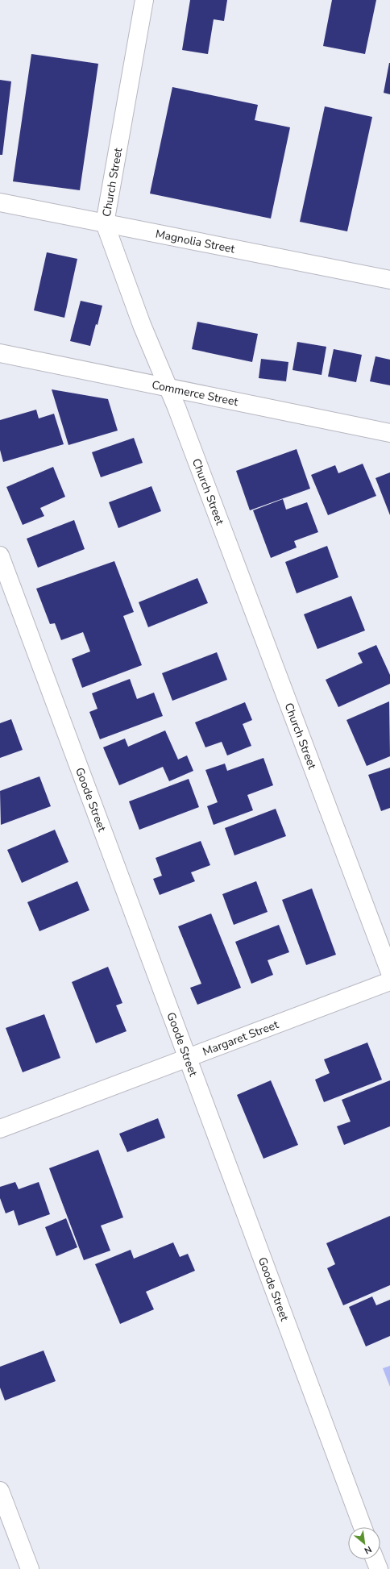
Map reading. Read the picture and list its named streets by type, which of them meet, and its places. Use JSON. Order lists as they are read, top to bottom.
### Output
{
  "streets": {
    "street": [
      "Church Street",
      "Magnolia Street",
      "Commerce Street",
      "Goode Street",
      "Margaret Street"
    ]
  },
  "crossings": [
    ["Church Street", "Magnolia Street"],
    ["Church Street", "Commerce Street"],
    ["Goode Street", "Margaret Street"]
  ],
  "north": "bottom right"
}
